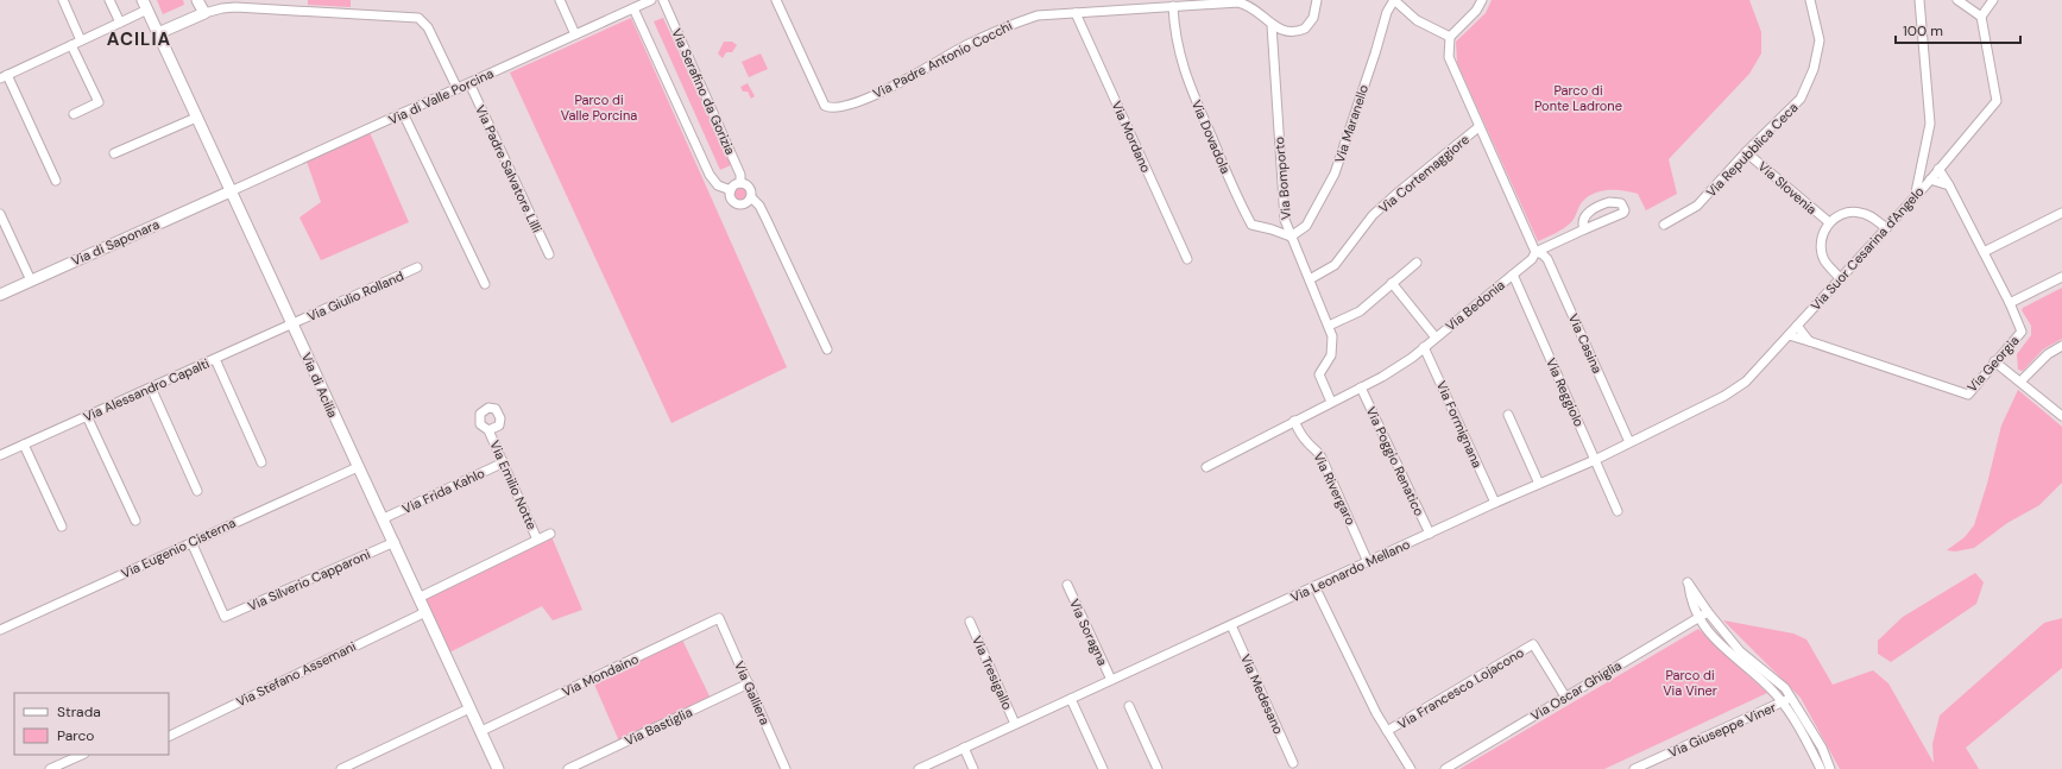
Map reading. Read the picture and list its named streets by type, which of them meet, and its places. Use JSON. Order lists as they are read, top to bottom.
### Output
{
  "streets": {
    "street": [
      "Via Padre Antonio Cocchi",
      "Via Serafino da Gorizia",
      "Via di Valle Porcina",
      "Via Maranello",
      "Via Mordano",
      "Via Dovadola",
      "Via Repubblica Ceca",
      "Via Padre Salvatore Lilli",
      "Via Cortemaggiore",
      "Via Bomporto",
      "Via Slovenia",
      "Via di Saponara",
      "Via Suor Cesarina d'Angelo",
      "Via Giulio Rolland",
      "Via Bedonia",
      "Via Casina",
      "Via Georgia",
      "Via di Acilia",
      "Via Alessandro Capalti",
      "Via Reggiolo",
      "Via Formignana",
      "Via Poggio Renatico",
      "Via Emilio Notte",
      "Via Rivergaro",
      "Via Frida Kahlo",
      "Via Eugenio Cisterna",
      "Via Leonardo Mellano",
      "Via Silverio Capparoni",
      "Via Soragna",
      "Via Tresigallo",
      "Via Stefano Assemani",
      "Via Mondaino",
      "Via Francesco Lojacono",
      "Via Oscar Ghiglia",
      "Via Galliera",
      "Via Medesano",
      "Via Bastiglia",
      "Via Giuseppe Viner"
    ]
  },
  "crossings": [
    ["Via Padre Antonio Cocchi", "Via Mordano"],
    ["Via Padre Antonio Cocchi", "Via Dovadola"],
    ["Via Padre Antonio Cocchi", "Via Bomporto"],
    ["Via di Valle Porcina", "Via Padre Salvatore Lilli"],
    ["Via di Valle Porcina", "Via di Saponara"],
    ["Via di Valle Porcina", "Via di Acilia"],
    ["Via Maranello", "Via Dovadola"],
    ["Via Maranello", "Via Bomporto"],
    ["Via Dovadola", "Via Bomporto"],
    ["Via Repubblica Ceca", "Via Slovenia"],
    ["Via Cortemaggiore", "Via Bomporto"],
    ["Via Bomporto", "Via Bedonia"],
    ["Via Slovenia", "Via Suor Cesarina d'Angelo"],
    ["Via di Saponara", "Via di Acilia"],
    ["Via Suor Cesarina d'Angelo", "Via Casina"],
    ["Via Suor Cesarina d'Angelo", "Via Georgia"],
    ["Via Suor Cesarina d'Angelo", "Via Leonardo Mellano"],
    ["Via Giulio Rolland", "Via di Acilia"],
    ["Via Giulio Rolland", "Via Alessandro Capalti"],
    ["Via Bedonia", "Via Casina"],
    ["Via Bedonia", "Via Reggiolo"],
    ["Via Bedonia", "Via Formignana"],
    ["Via Bedonia", "Via Poggio Renatico"],
    ["Via Bedonia", "Via Rivergaro"],
    ["Via Casina", "Via Leonardo Mellano"],
    ["Via di Acilia", "Via Alessandro Capalti"],
    ["Via di Acilia", "Via Frida Kahlo"],
    ["Via di Acilia", "Via Eugenio Cisterna"],
    ["Via di Acilia", "Via Silverio Capparoni"],
    ["Via di Acilia", "Via Stefano Assemani"],
    ["Via di Acilia", "Via Mondaino"],
    ["Via Reggiolo", "Via Leonardo Mellano"],
    ["Via Formignana", "Via Leonardo Mellano"],
    ["Via Poggio Renatico", "Via Leonardo Mellano"],
    ["Via Emilio Notte", "Via Frida Kahlo"],
    ["Via Rivergaro", "Via Leonardo Mellano"],
    ["Via Eugenio Cisterna", "Via Silverio Capparoni"],
    ["Via Leonardo Mellano", "Via Soragna"],
    ["Via Leonardo Mellano", "Via Tresigallo"],
    ["Via Leonardo Mellano", "Via Medesano"],
    ["Via Mondaino", "Via Galliera"],
    ["Via Francesco Lojacono", "Via Oscar Ghiglia"],
    ["Via Galliera", "Via Bastiglia"]
  ],
  "districts": ["ACILIA"],
  "parks": ["Parco di Ponte Ladrone", "Parco di Valle Porcina", "Parco di Via Viner"],
  "legend": ["Strada", "Parco"],
  "scale_bar": "100 m"
}
